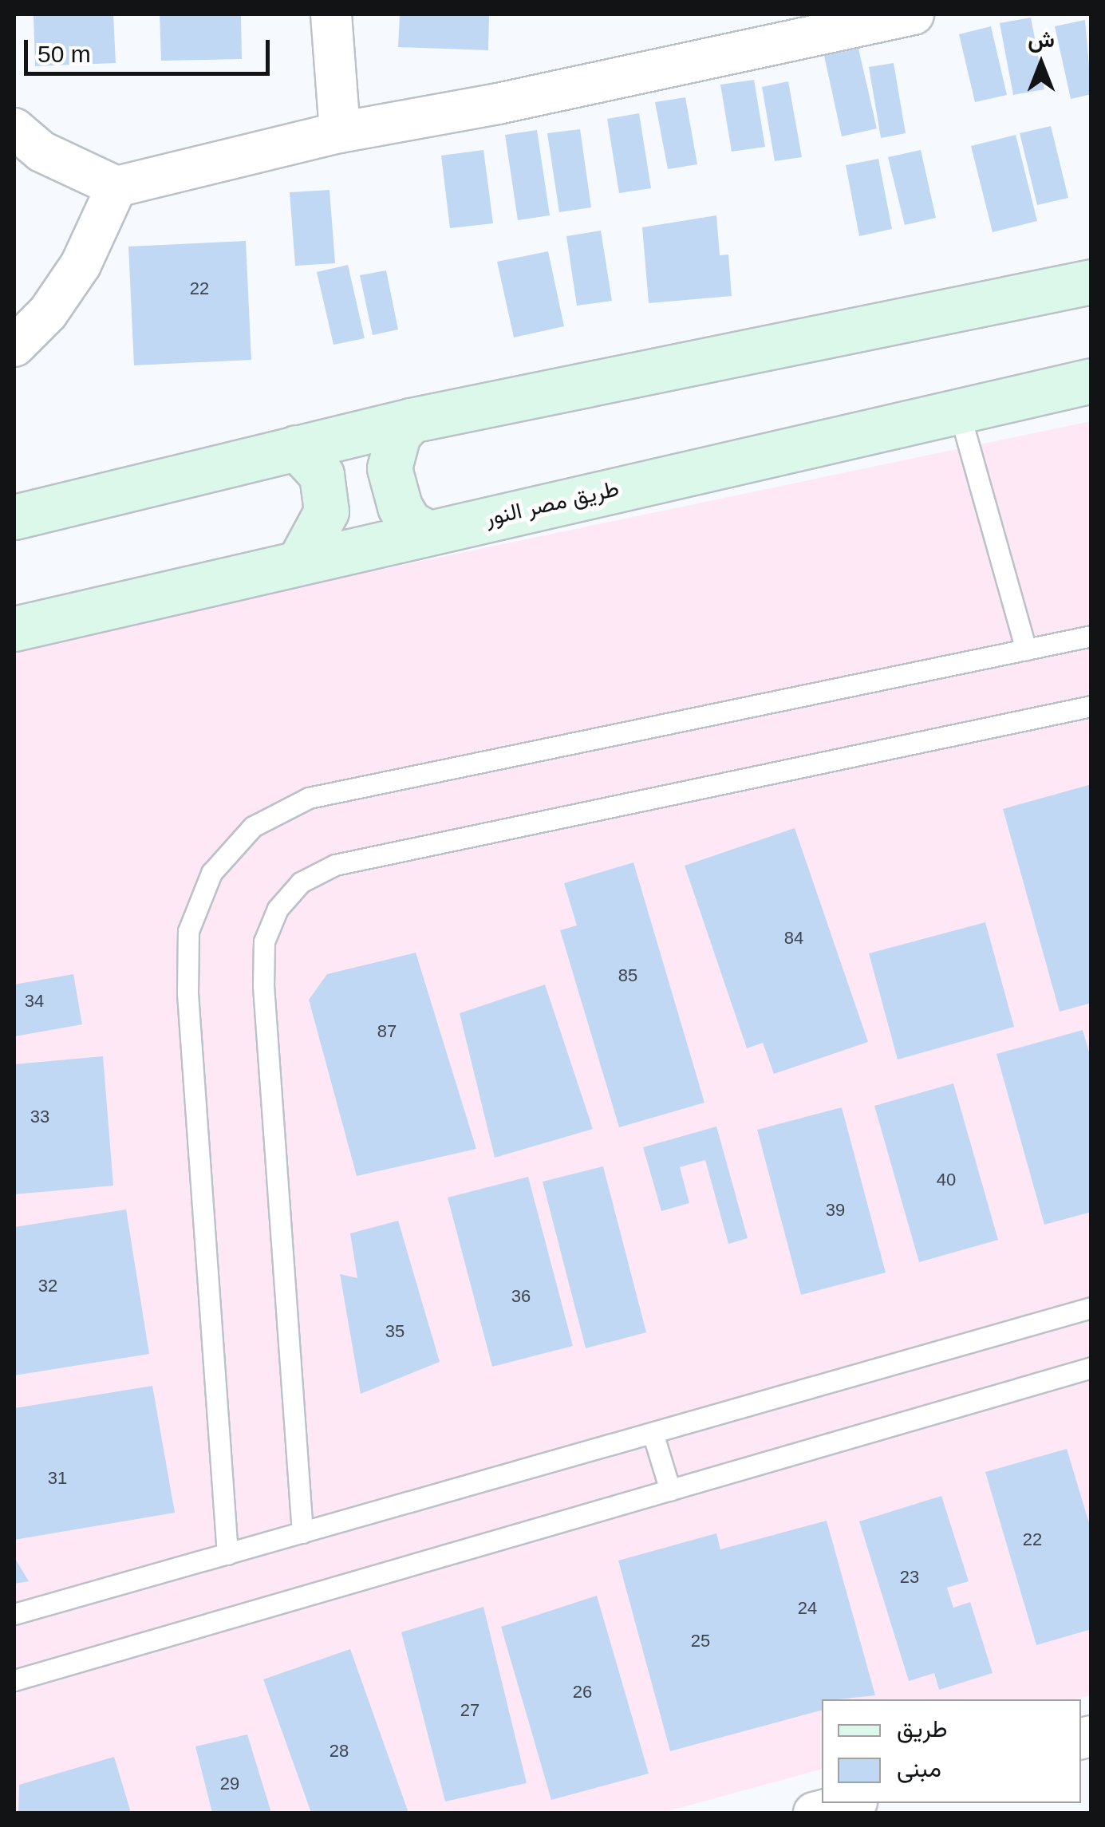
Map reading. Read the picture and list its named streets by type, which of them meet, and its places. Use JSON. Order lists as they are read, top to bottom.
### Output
{
  "streets": {
    "street": ["طريق مصر النور"]
  },
  "house_numbers": [
    "22",
    "84",
    "85",
    "34",
    "87",
    "33",
    "40",
    "39",
    "32",
    "36",
    "35",
    "31",
    "22",
    "23",
    "24",
    "25",
    "26",
    "27",
    "28",
    "29"
  ],
  "legend": ["طريق", "مبنى"],
  "scale_bar": "50 m",
  "north": "top"
}
